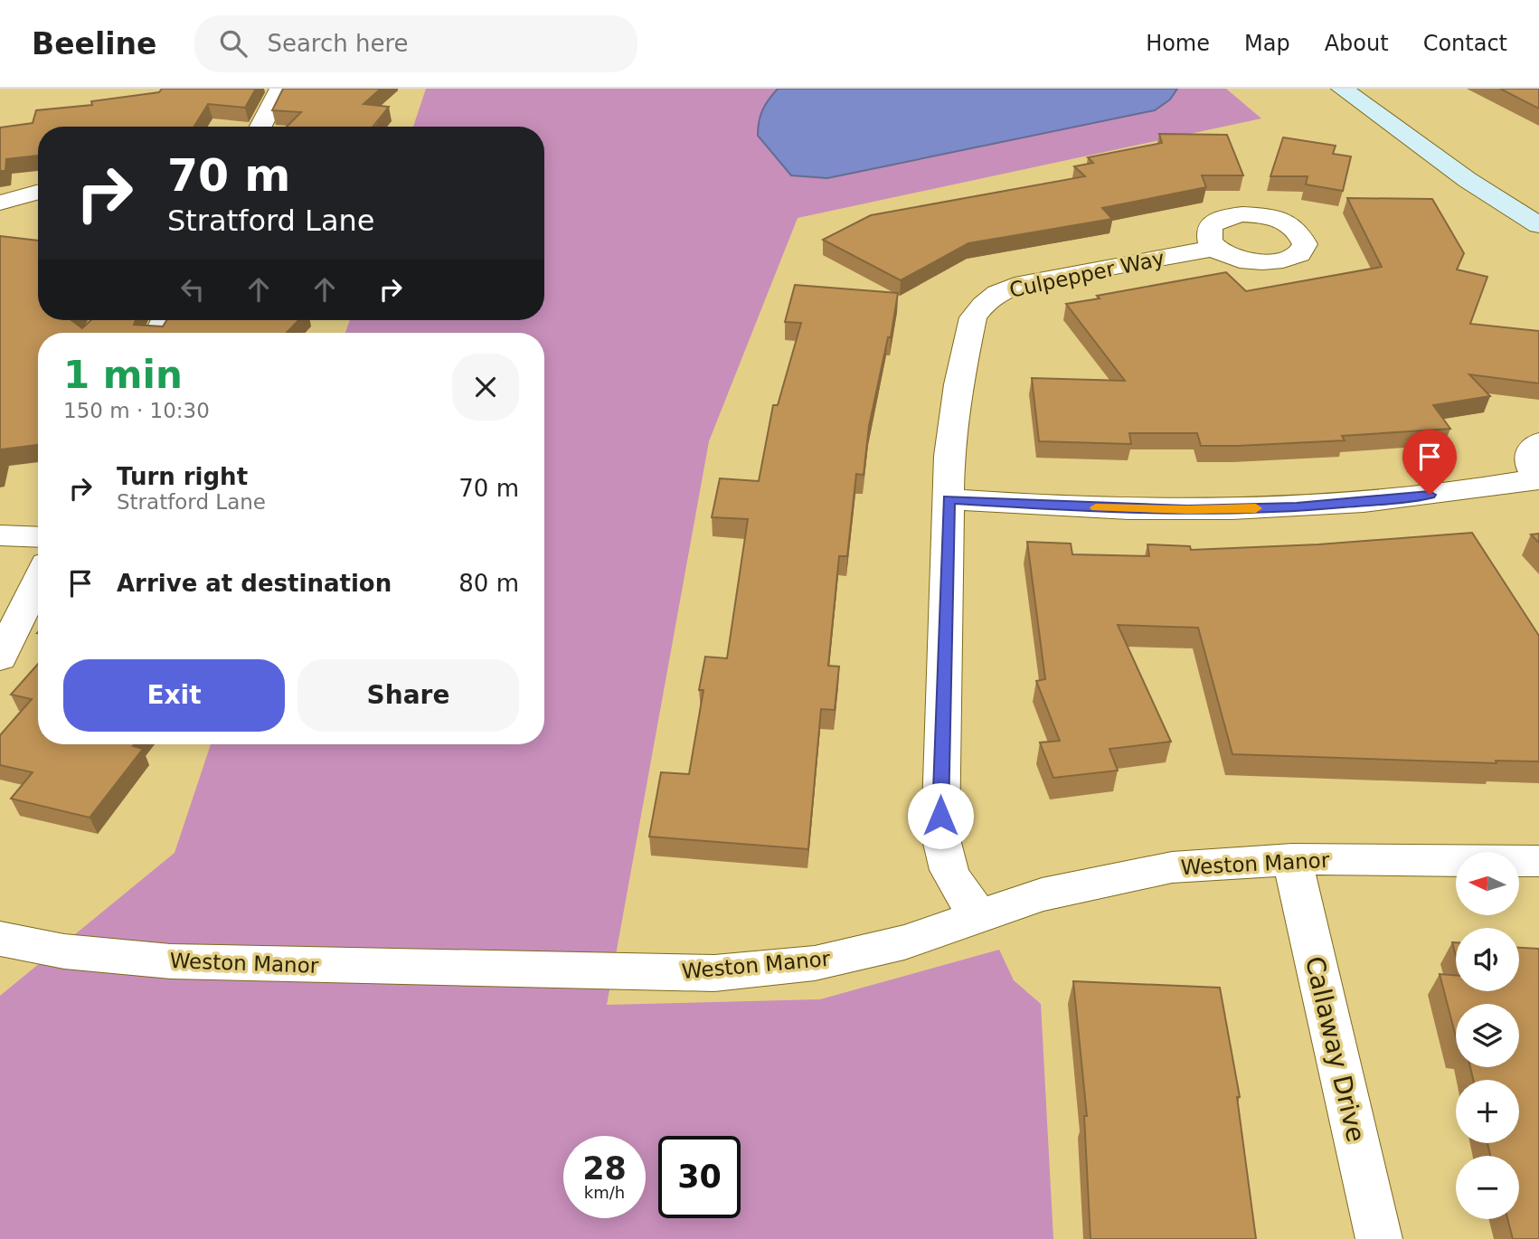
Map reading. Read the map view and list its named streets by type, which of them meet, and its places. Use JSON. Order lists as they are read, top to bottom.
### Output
{
  "streets": {
    "street": ["Culpepper Way", "Weston Manor", "Callaway Drive"]
  },
  "crossings": [
    ["Culpepper Way", "Weston Manor"],
    ["Weston Manor", "Callaway Drive"]
  ],
  "north": "left",
  "page": {
    "header": "Beeline",
    "search": "Search here",
    "nav": [
      "Home",
      "Map",
      "About",
      "Contact"
    ],
    "turn": ["70 m", "Stratford Lane"],
    "heading": ["1 min", "150 m · 10:30"],
    "list": [
      {
        "name": "Turn right",
        "note": "Stratford Lane",
        "value": "70 m"
      },
      {
        "name": "Arrive at destination",
        "value": "80 m"
      }
    ],
    "buttons": ["Exit", "Share"],
    "map_buttons": ["+", "−"],
    "speed": "28 km/h",
    "limit": "30"
  }
}
